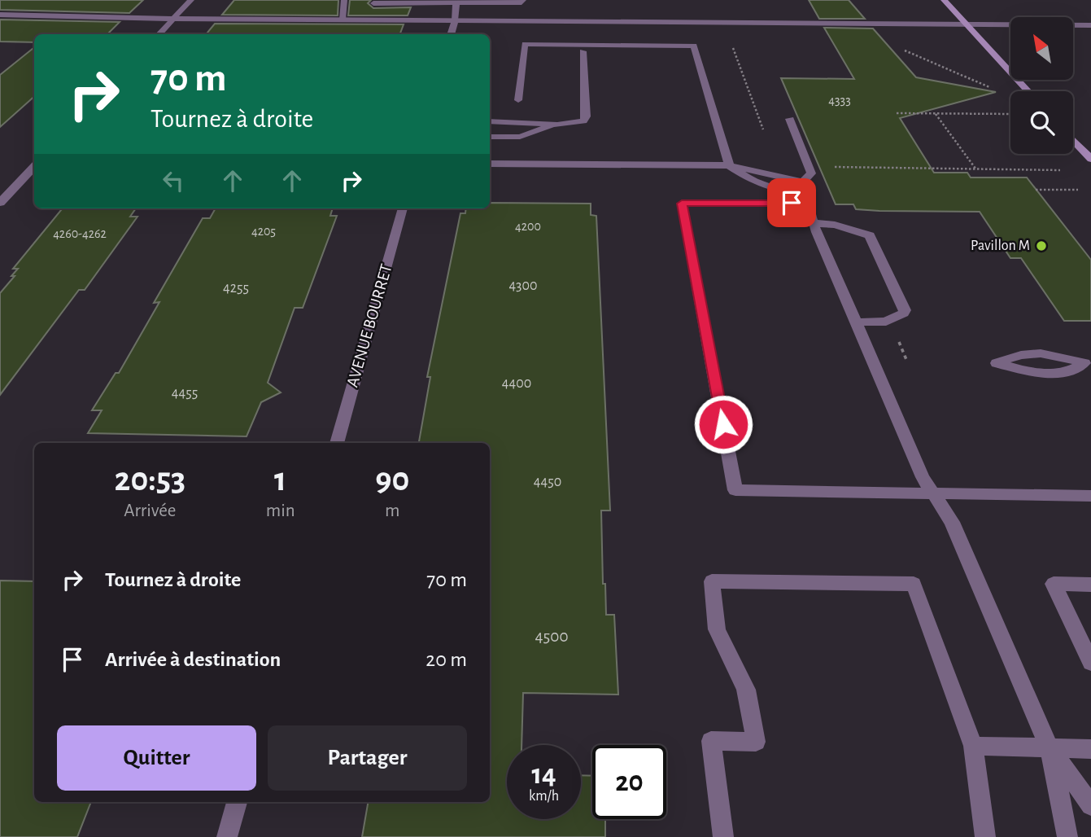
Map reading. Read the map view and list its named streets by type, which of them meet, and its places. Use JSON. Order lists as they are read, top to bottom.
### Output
{
  "streets": {
    "street": ["AVENUE BOURRET"]
  },
  "places": ["Pavillon M"],
  "house_numbers": [
    "4333",
    "4200",
    "4205",
    "4260-4262",
    "4300",
    "4255",
    "4400",
    "4455",
    "4450",
    "4500"
  ],
  "north": "top left",
  "page": {
    "turn": ["70 m", "Tournez à droite"],
    "eta": [
      "20:53",
      "Arrivée",
      "1",
      "min",
      "90",
      "m"
    ],
    "list": [
      {
        "name": "Tournez à droite",
        "value": "70 m"
      },
      {
        "name": "Arrivée à destination",
        "value": "20 m"
      }
    ],
    "buttons": ["Quitter", "Partager"],
    "speed": "14 km/h",
    "limit": "20"
  }
}
